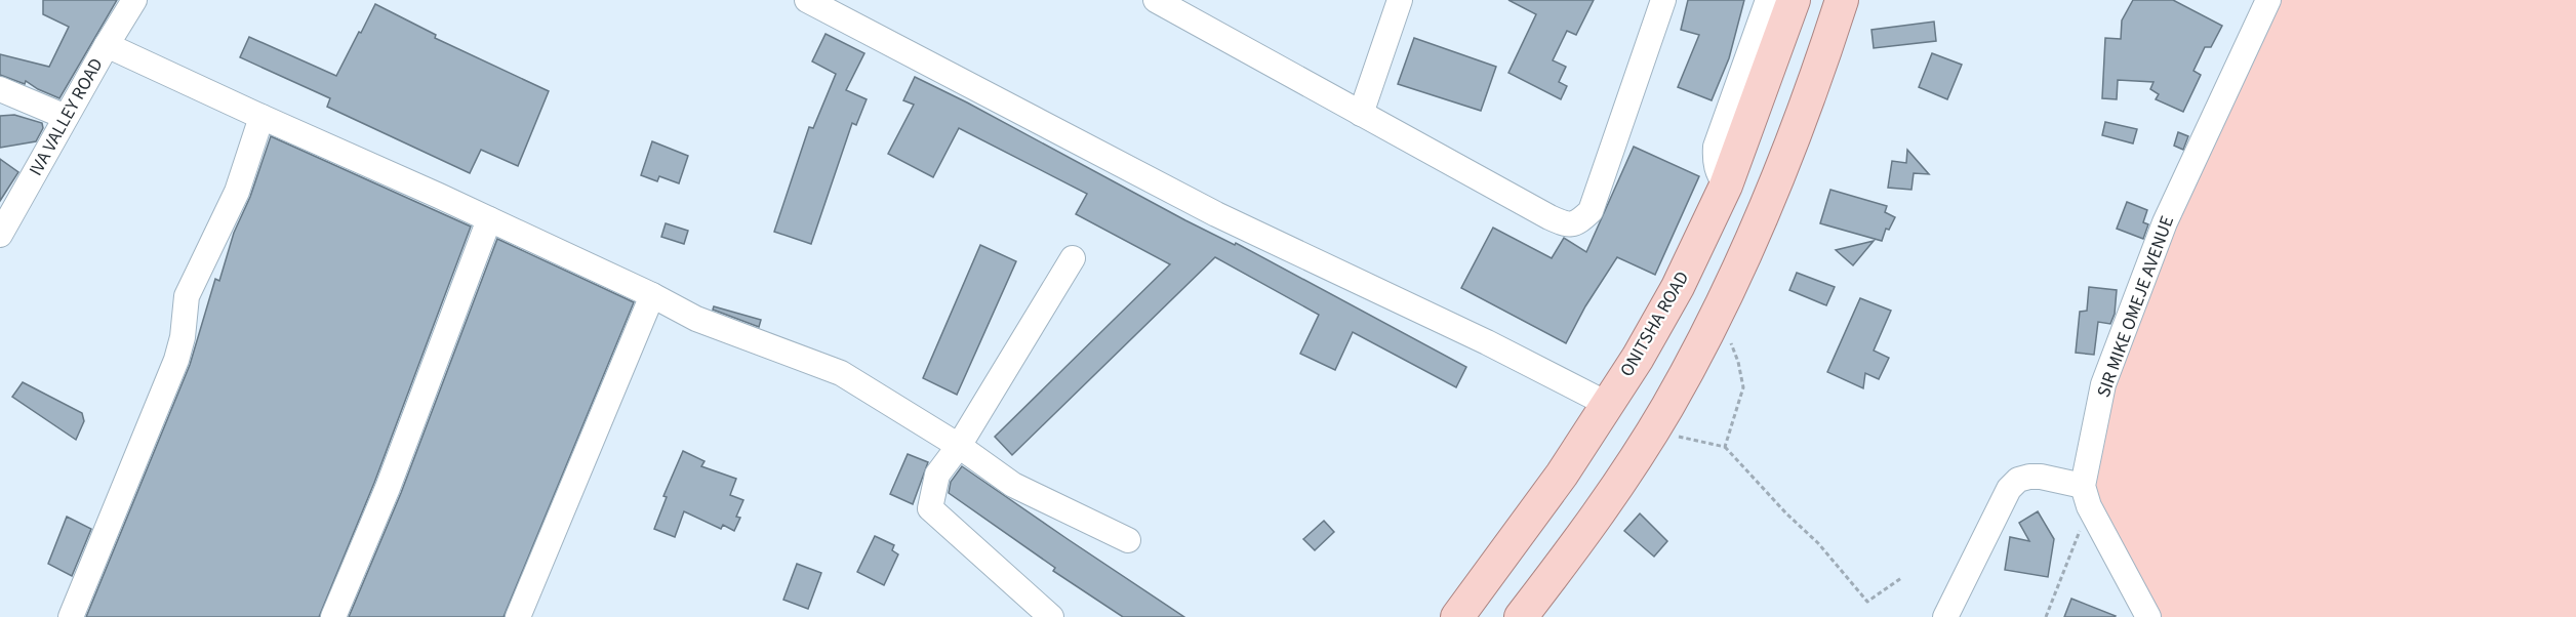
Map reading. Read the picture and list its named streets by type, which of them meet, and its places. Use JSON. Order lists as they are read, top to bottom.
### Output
{
  "streets": {
    "main road": ["ONITSHA ROAD"],
    "street": ["IVA VALLEY ROAD", "SIR MIKE OMEJE AVENUE"]
  }
}
